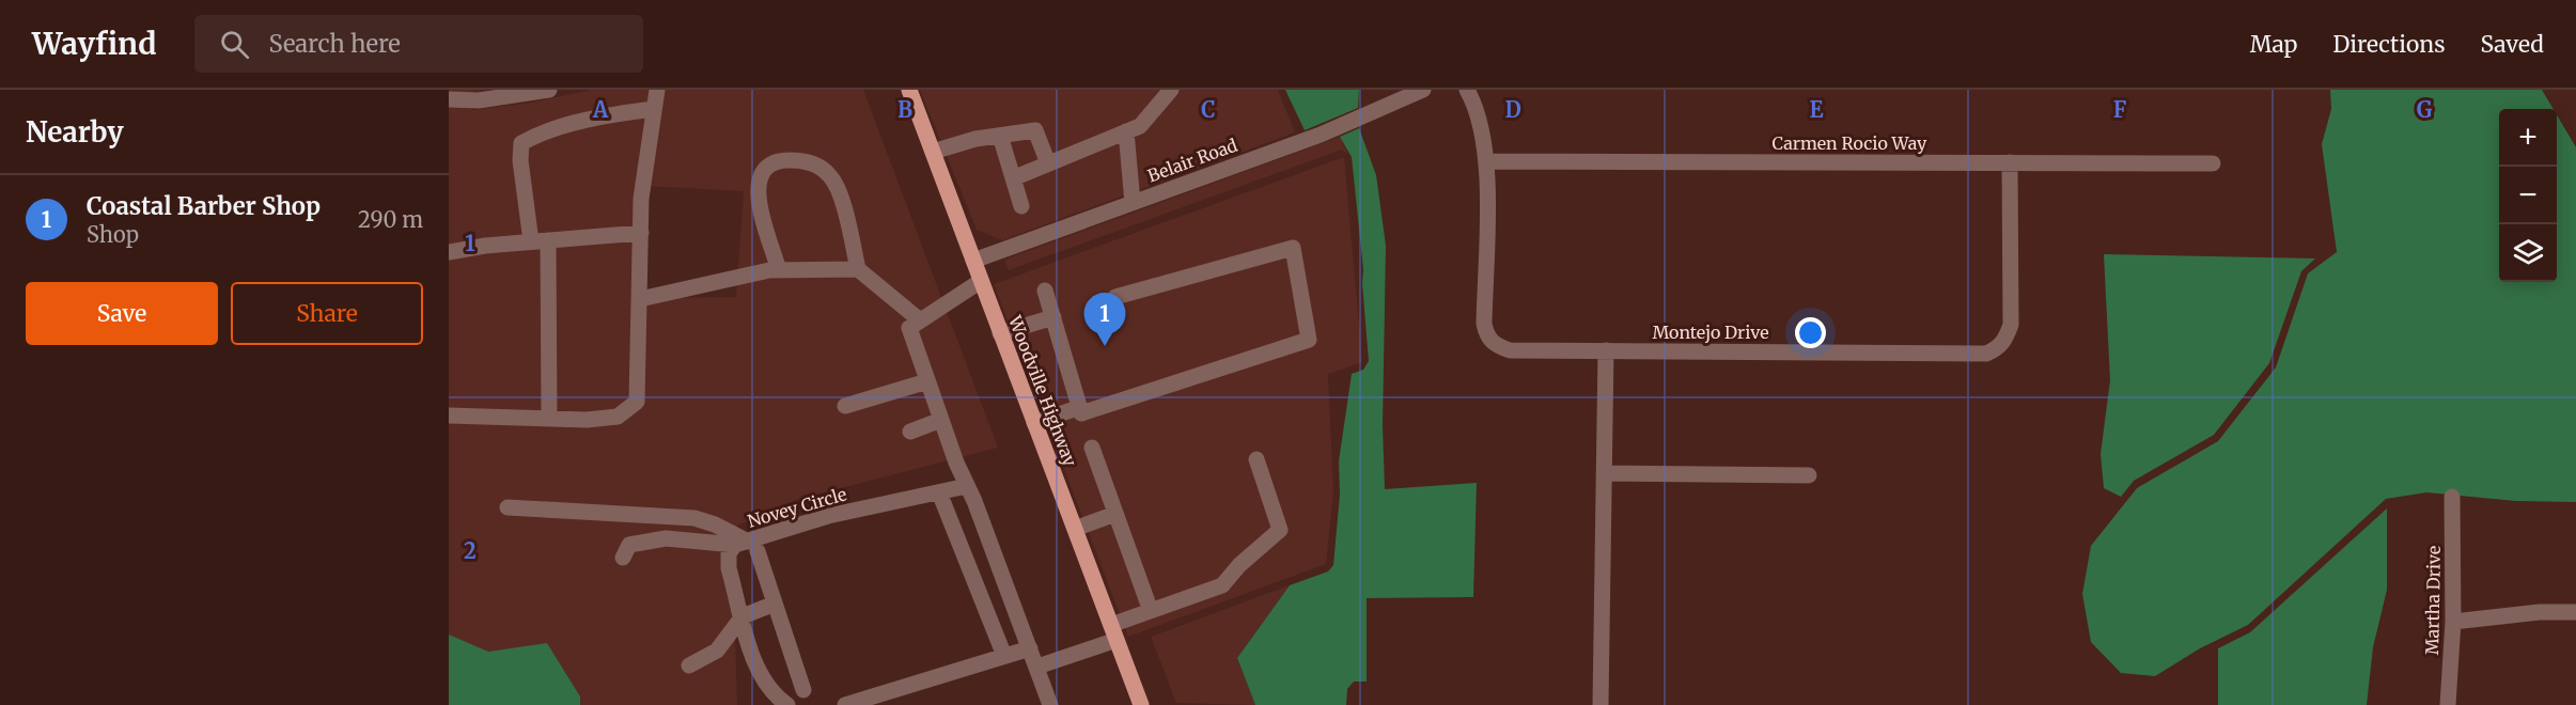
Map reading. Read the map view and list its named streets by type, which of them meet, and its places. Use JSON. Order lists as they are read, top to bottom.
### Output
{
  "streets": {
    "main road": ["Woodville Highway"],
    "street": [
      "Carmen Rocio Way",
      "Belair Road",
      "Montejo Drive",
      "Novey Circle",
      "Martha Drive"
    ]
  },
  "crossings": [
    ["Carmen Rocio Way", "Montejo Drive"],
    ["Belair Road", "Woodville Highway"]
  ],
  "page": {
    "header": "Wayfind",
    "search": "Search here",
    "nav": ["Map", "Directions", "Saved"],
    "heading": "Nearby",
    "map_buttons": ["+", "−"],
    "list": [
      {
        "mark": "1",
        "name": "Coastal Barber Shop",
        "note": "Shop",
        "value": "290 m"
      }
    ],
    "buttons": ["Save", "Share"],
    "pins": "1"
  },
  "grid": {
    "columns": [
      "A",
      "B",
      "C",
      "D",
      "E",
      "F",
      "G"
    ],
    "rows": ["1", "2"]
  }
}
